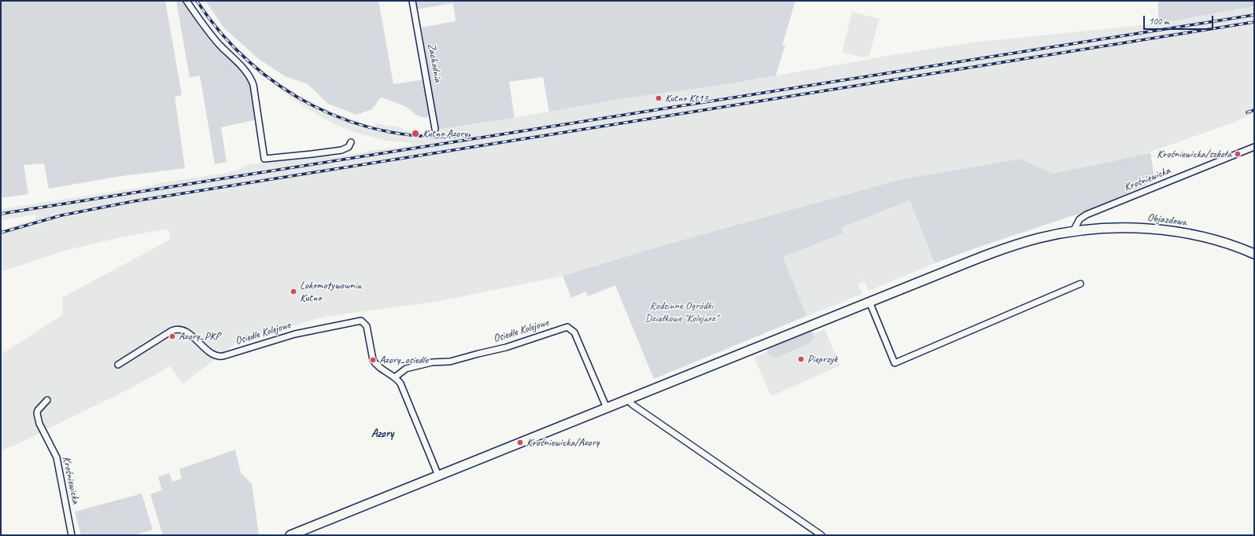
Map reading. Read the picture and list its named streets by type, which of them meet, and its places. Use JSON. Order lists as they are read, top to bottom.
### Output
{
  "streets": {
    "main road": ["Objazdowa"],
    "street": ["Zachodnia", "Krośniewicka", "Osiedle Kolejowe"]
  },
  "crossings": [
    ["Krośniewicka", "Objazdowa"],
    ["Objazdowa", "Osiedle Kolejowe"]
  ],
  "districts": ["Azory"],
  "parks": ["Rodzinne Ogródki Działkowe \"Kolejarz\""],
  "places": [
    "Kutno Kt13",
    "Kutno Azory",
    "Krośniewicka/szkoła",
    "Lokomotywownia Kutno",
    "Azory_PKP",
    "Pieprzyk",
    "Azory_osiedle",
    "Krośniewicka/Azory"
  ],
  "scale_bar": "100 m"
}
